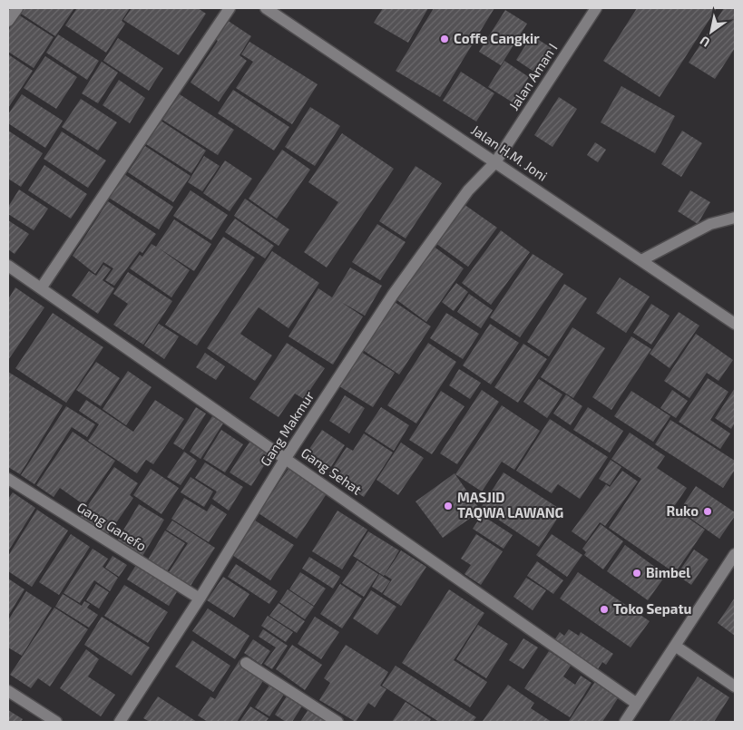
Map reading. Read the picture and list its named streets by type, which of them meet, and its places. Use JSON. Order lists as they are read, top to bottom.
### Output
{
  "streets": {
    "street": [
      "Jalan Aman I",
      "Jalan H.M. Joni",
      "Gang Makmur",
      "Gang Sehat",
      "Gang Ganefo"
    ]
  },
  "crossings": [
    ["Jalan Aman I", "Jalan H.M. Joni"],
    ["Jalan Aman I", "Gang Makmur"],
    ["Jalan H.M. Joni", "Gang Makmur"],
    ["Gang Makmur", "Gang Sehat"],
    ["Gang Makmur", "Gang Ganefo"]
  ],
  "places": [
    "Coffe Cangkir",
    "MASJID TAQWA LAWANG",
    "Ruko",
    "Bimbel",
    "Toko Sepatu"
  ],
  "north": "bottom left"
}
